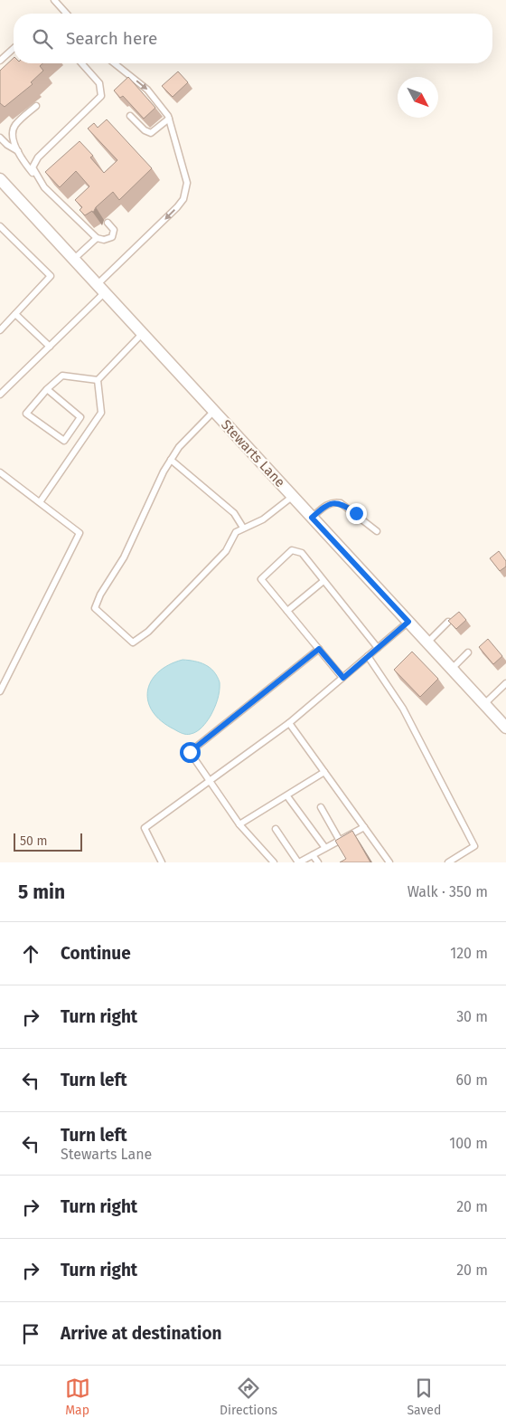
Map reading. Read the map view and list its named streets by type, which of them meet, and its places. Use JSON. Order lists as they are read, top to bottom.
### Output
{
  "streets": {
    "street": ["Stewarts Lane"]
  },
  "scale_bar": "50 m",
  "north": "bottom right",
  "page": {
    "search": "Search here",
    "scale": "50 m",
    "heading": ["5 min", "Walk · 350 m"],
    "list": [
      ["Continue", "120 m"],
      ["Turn right", "30 m"],
      ["Turn left", "60 m"],
      ["Turn left", "Stewarts Lane", "100 m"],
      ["Turn right", "20 m"],
      ["Turn right", "20 m"],
      "Arrive at destination"
    ],
    "nav": ["Map", "Directions", "Saved"]
  }
}
